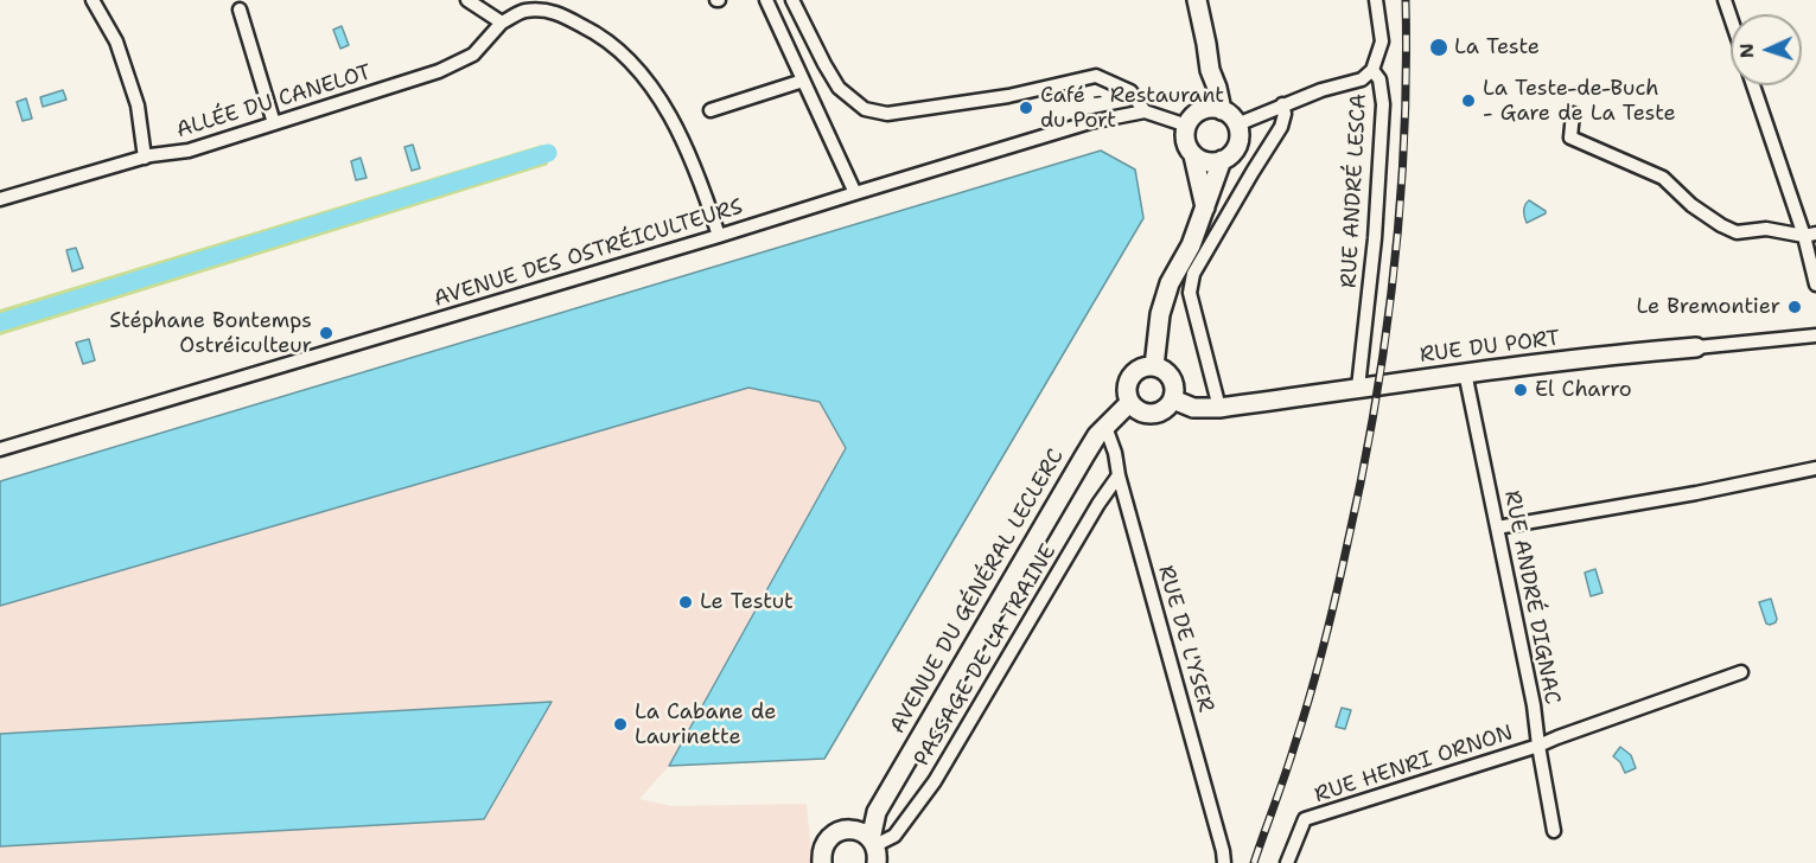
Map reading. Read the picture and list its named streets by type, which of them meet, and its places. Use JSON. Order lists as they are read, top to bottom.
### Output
{
  "streets": {
    "main road": ["RUE DU PORT", "AVENUE DU GÉNÉRAL LECLERC"],
    "street": [
      "ALLÉE DU CANELOT",
      "RUE ANDRÉ LESCA",
      "AVENUE DES OSTRÉICULTEURS",
      "RUE ANDRÉ DIGNAC",
      "RUE DE L'YSER",
      "PASSAGE DE LA TRAINE",
      "RUE HENRI ORNON"
    ]
  },
  "crossings": [
    ["RUE ANDRÉ LESCA", "RUE DU PORT"],
    ["RUE DU PORT", "AVENUE DU GÉNÉRAL LECLERC"],
    ["RUE DU PORT", "RUE ANDRÉ DIGNAC"],
    ["AVENUE DU GÉNÉRAL LECLERC", "RUE DE L'YSER"],
    ["AVENUE DU GÉNÉRAL LECLERC", "PASSAGE DE LA TRAINE"],
    ["RUE ANDRÉ DIGNAC", "RUE HENRI ORNON"],
    ["RUE DE L'YSER", "PASSAGE DE LA TRAINE"]
  ],
  "places": [
    "La Teste",
    "La Teste-de-Buch - Gare de La Teste",
    "Café - Restaurant du Port",
    "Le Bremontier",
    "Stéphane Bontemps Ostréiculteur",
    "El Charro",
    "Le Testut",
    "La Cabane de Laurinette"
  ],
  "north": "left"
}
